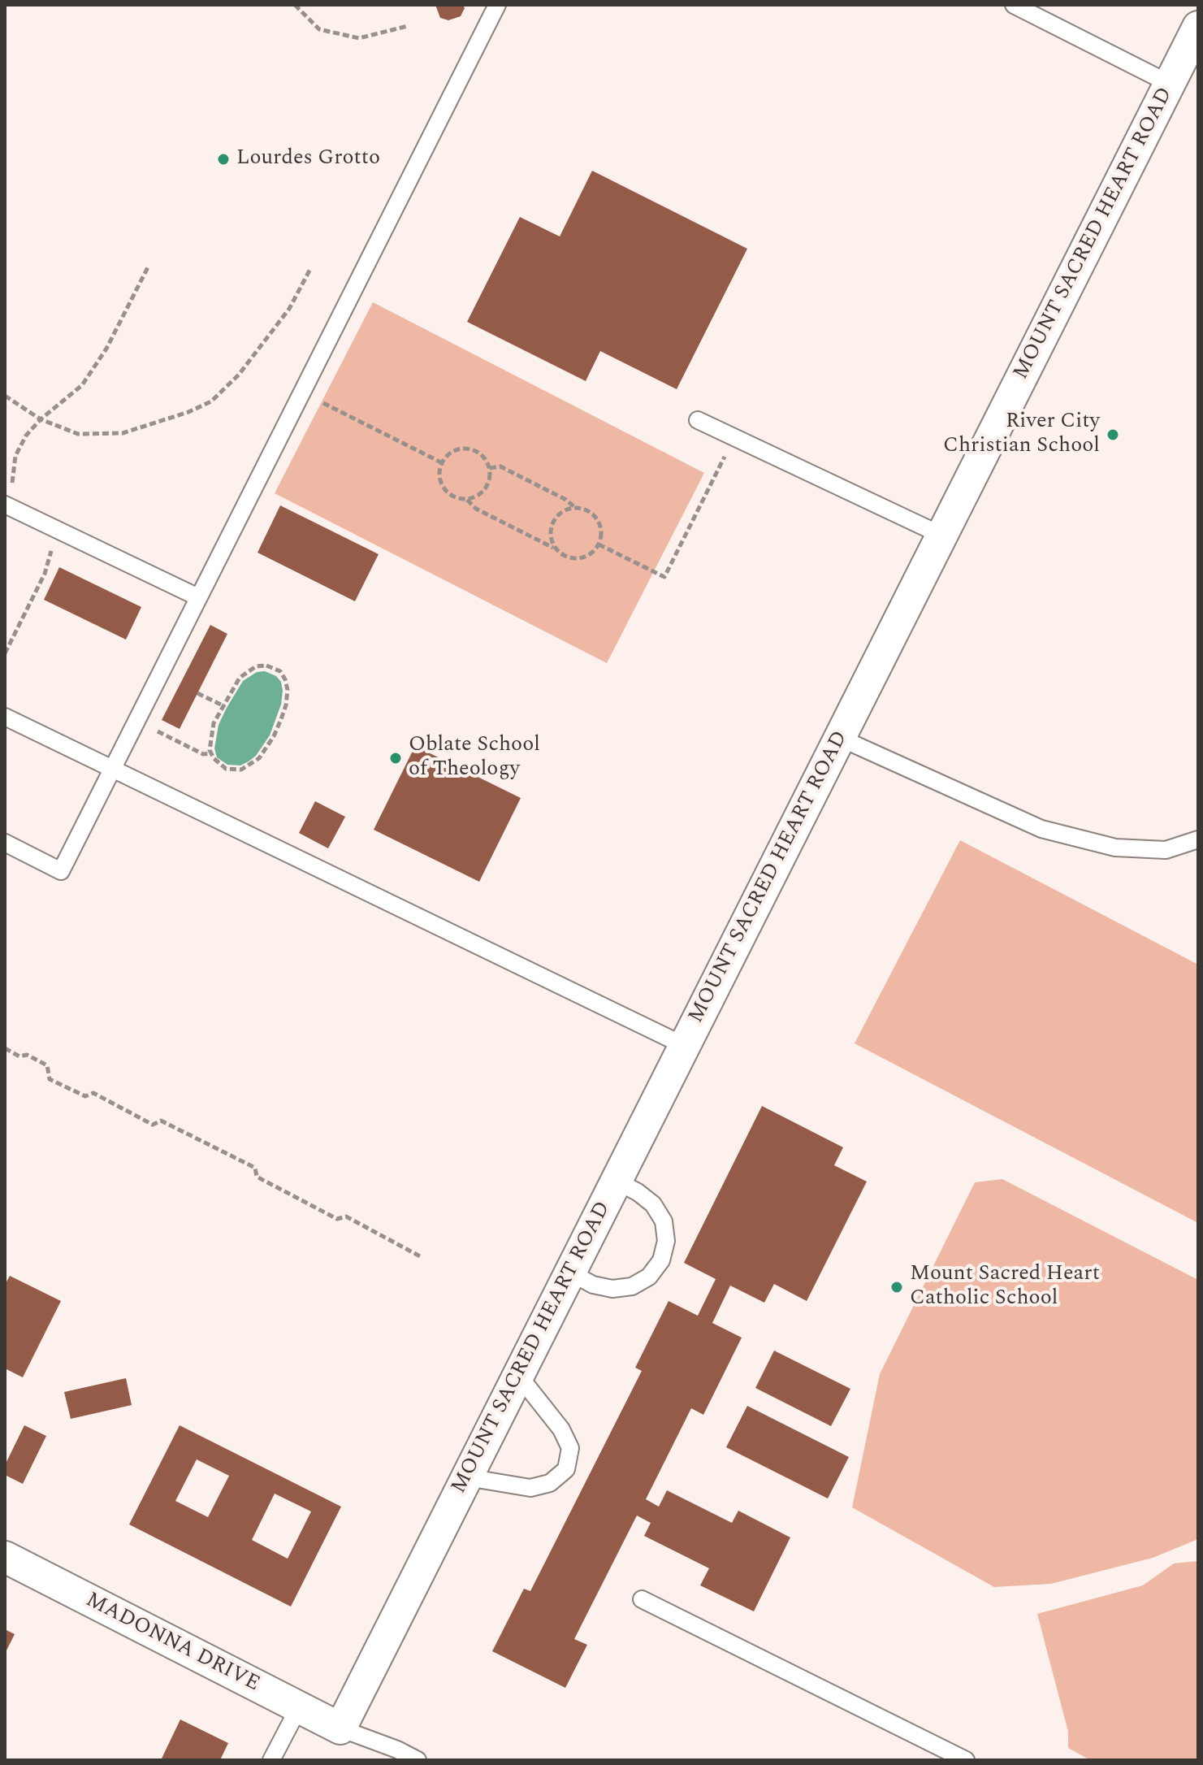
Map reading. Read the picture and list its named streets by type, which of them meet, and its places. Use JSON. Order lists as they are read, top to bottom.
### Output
{
  "streets": {
    "street": ["MOUNT SACRED HEART ROAD", "MADONNA DRIVE"]
  },
  "crossings": [
    ["MOUNT SACRED HEART ROAD", "MADONNA DRIVE"]
  ],
  "places": [
    "Lourdes Grotto",
    "River City Christian School",
    "Oblate School of Theology",
    "Mount Sacred Heart Catholic School"
  ]
}
